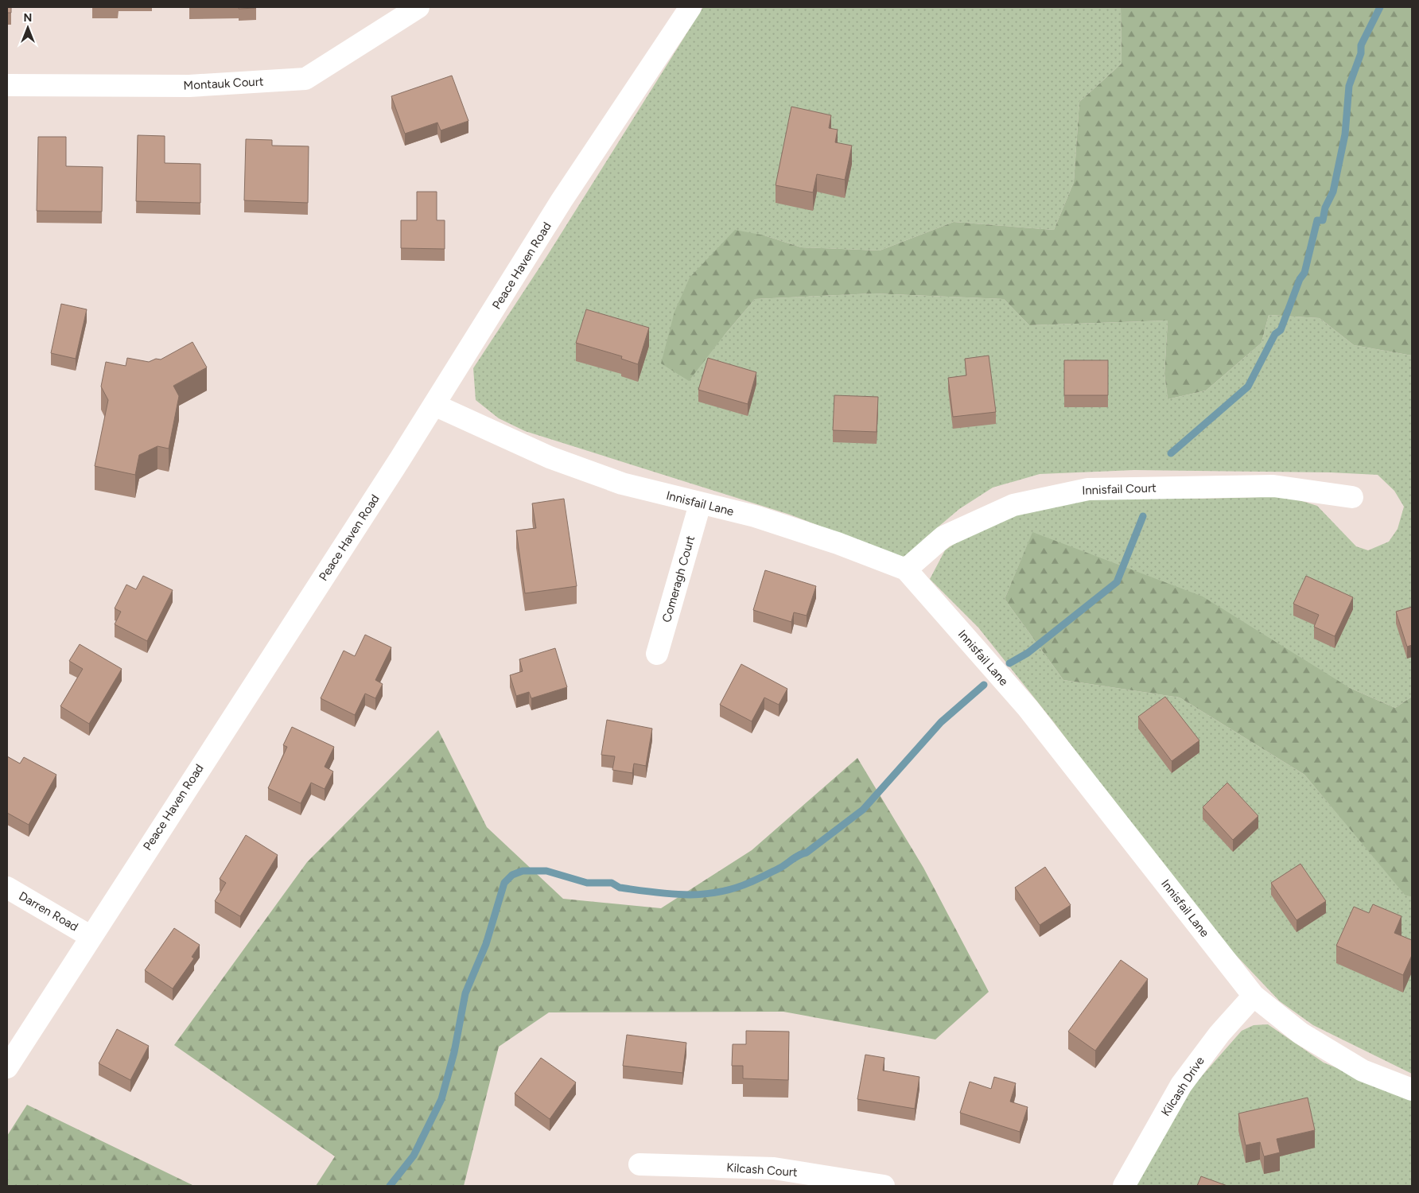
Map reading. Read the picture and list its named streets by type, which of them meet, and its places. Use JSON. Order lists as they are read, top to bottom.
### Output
{
  "streets": {
    "street": [
      "Montauk Court",
      "Peace Haven Road",
      "Innisfail Court",
      "Innisfail Lane",
      "Comeragh Court",
      "Darren Road",
      "Kilcash Drive",
      "Kilcash Court"
    ]
  },
  "crossings": [
    ["Peace Haven Road", "Innisfail Lane"],
    ["Peace Haven Road", "Darren Road"],
    ["Innisfail Court", "Innisfail Lane"],
    ["Innisfail Lane", "Comeragh Court"],
    ["Innisfail Lane", "Kilcash Drive"]
  ],
  "north": "top"
}
